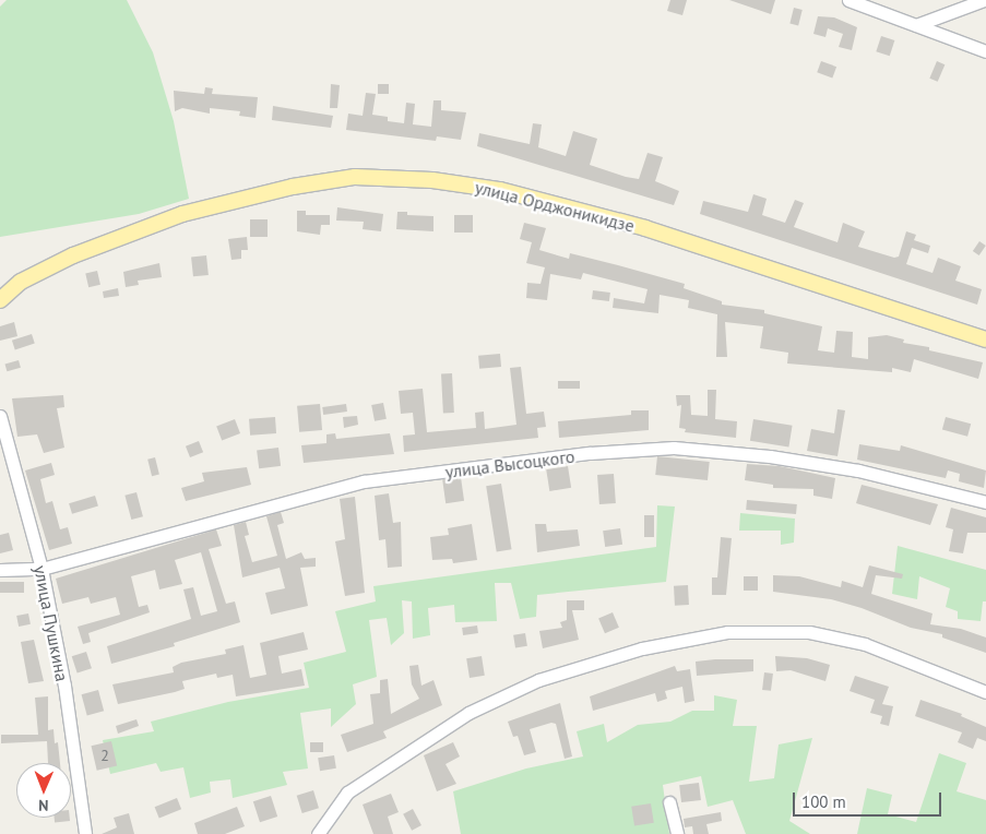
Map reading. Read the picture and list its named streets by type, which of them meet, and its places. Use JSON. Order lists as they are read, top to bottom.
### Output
{
  "streets": {
    "main road": ["улица Орджоникидзе"],
    "street": ["улица Высоцкого", "улица Пушкина"]
  },
  "crossings": [
    ["улица Высоцкого", "улица Пушкина"]
  ],
  "house_numbers": ["2"],
  "scale_bar": "100 m",
  "north": "bottom"
}
